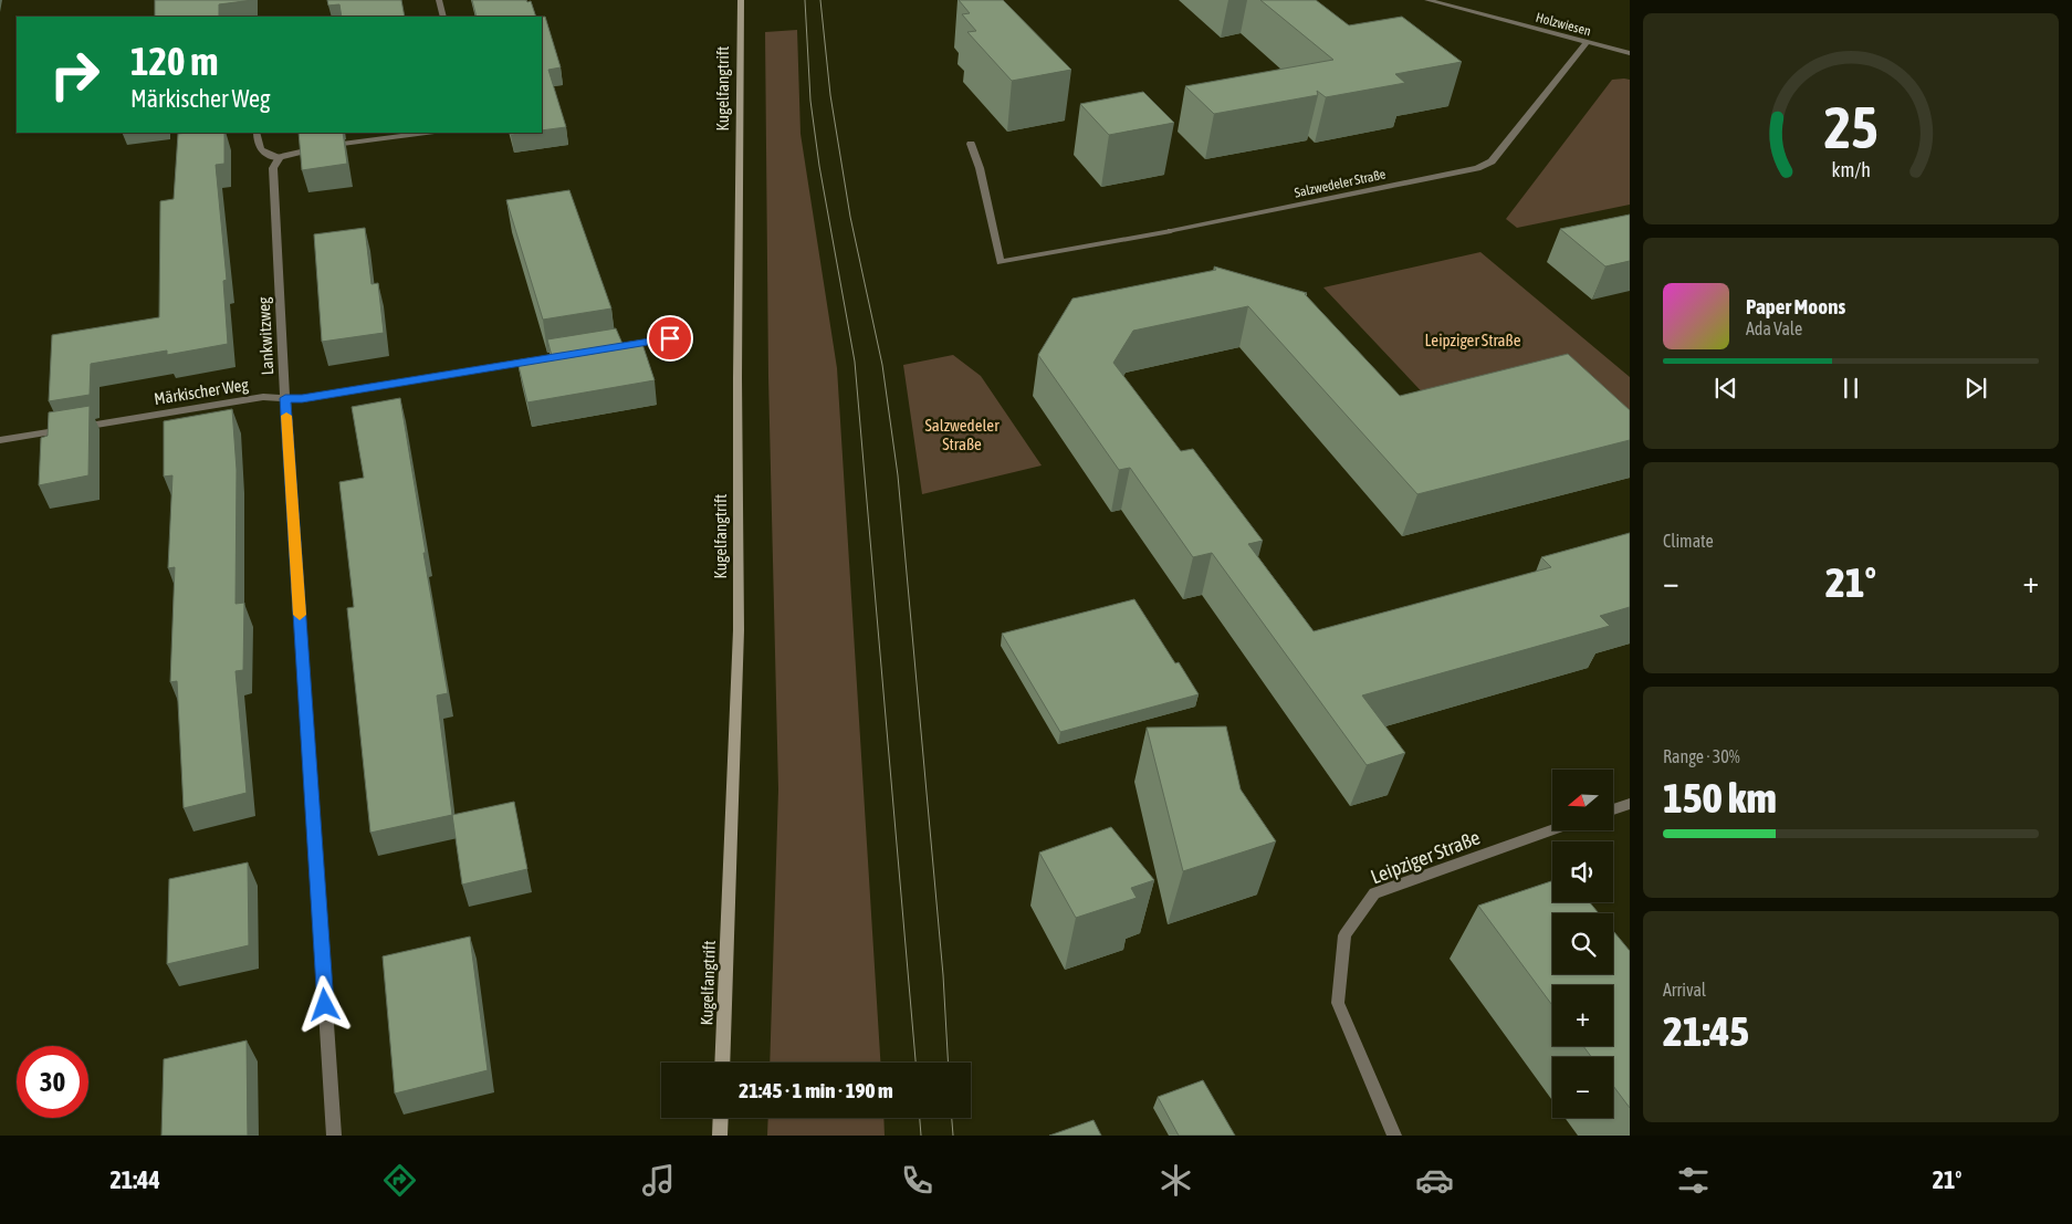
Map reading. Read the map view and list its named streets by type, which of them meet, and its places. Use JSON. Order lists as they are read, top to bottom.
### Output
{
  "streets": {
    "street": [
      "Holzwiesen",
      "Kugelfangtrift",
      "Salzwedeler Straße",
      "Lankwitzweg",
      "Märkischer Weg",
      "Leipziger Straße"
    ]
  },
  "crossings": [
    ["Holzwiesen", "Salzwedeler Straße"],
    ["Lankwitzweg", "Märkischer Weg"]
  ],
  "parks": ["Leipziger Straße", "Salzwedeler Straße"],
  "north": "left",
  "page": {
    "turn": ["120 m", "Märkischer Weg"],
    "song": ["Paper Moons", "Ada Vale"],
    "tile": [
      "Climate",
      ["Range · 30%", "150 km"],
      ["Arrival", "21:45"]
    ],
    "heat": ["−", "21°", "+"],
    "map_buttons": ["+", "−"],
    "limit": "30",
    "trip": "21:45 · 1 min · 190 m",
    "tabs": ["21:44", "21°"],
    "gauge": ["25", "km/h"]
  }
}
